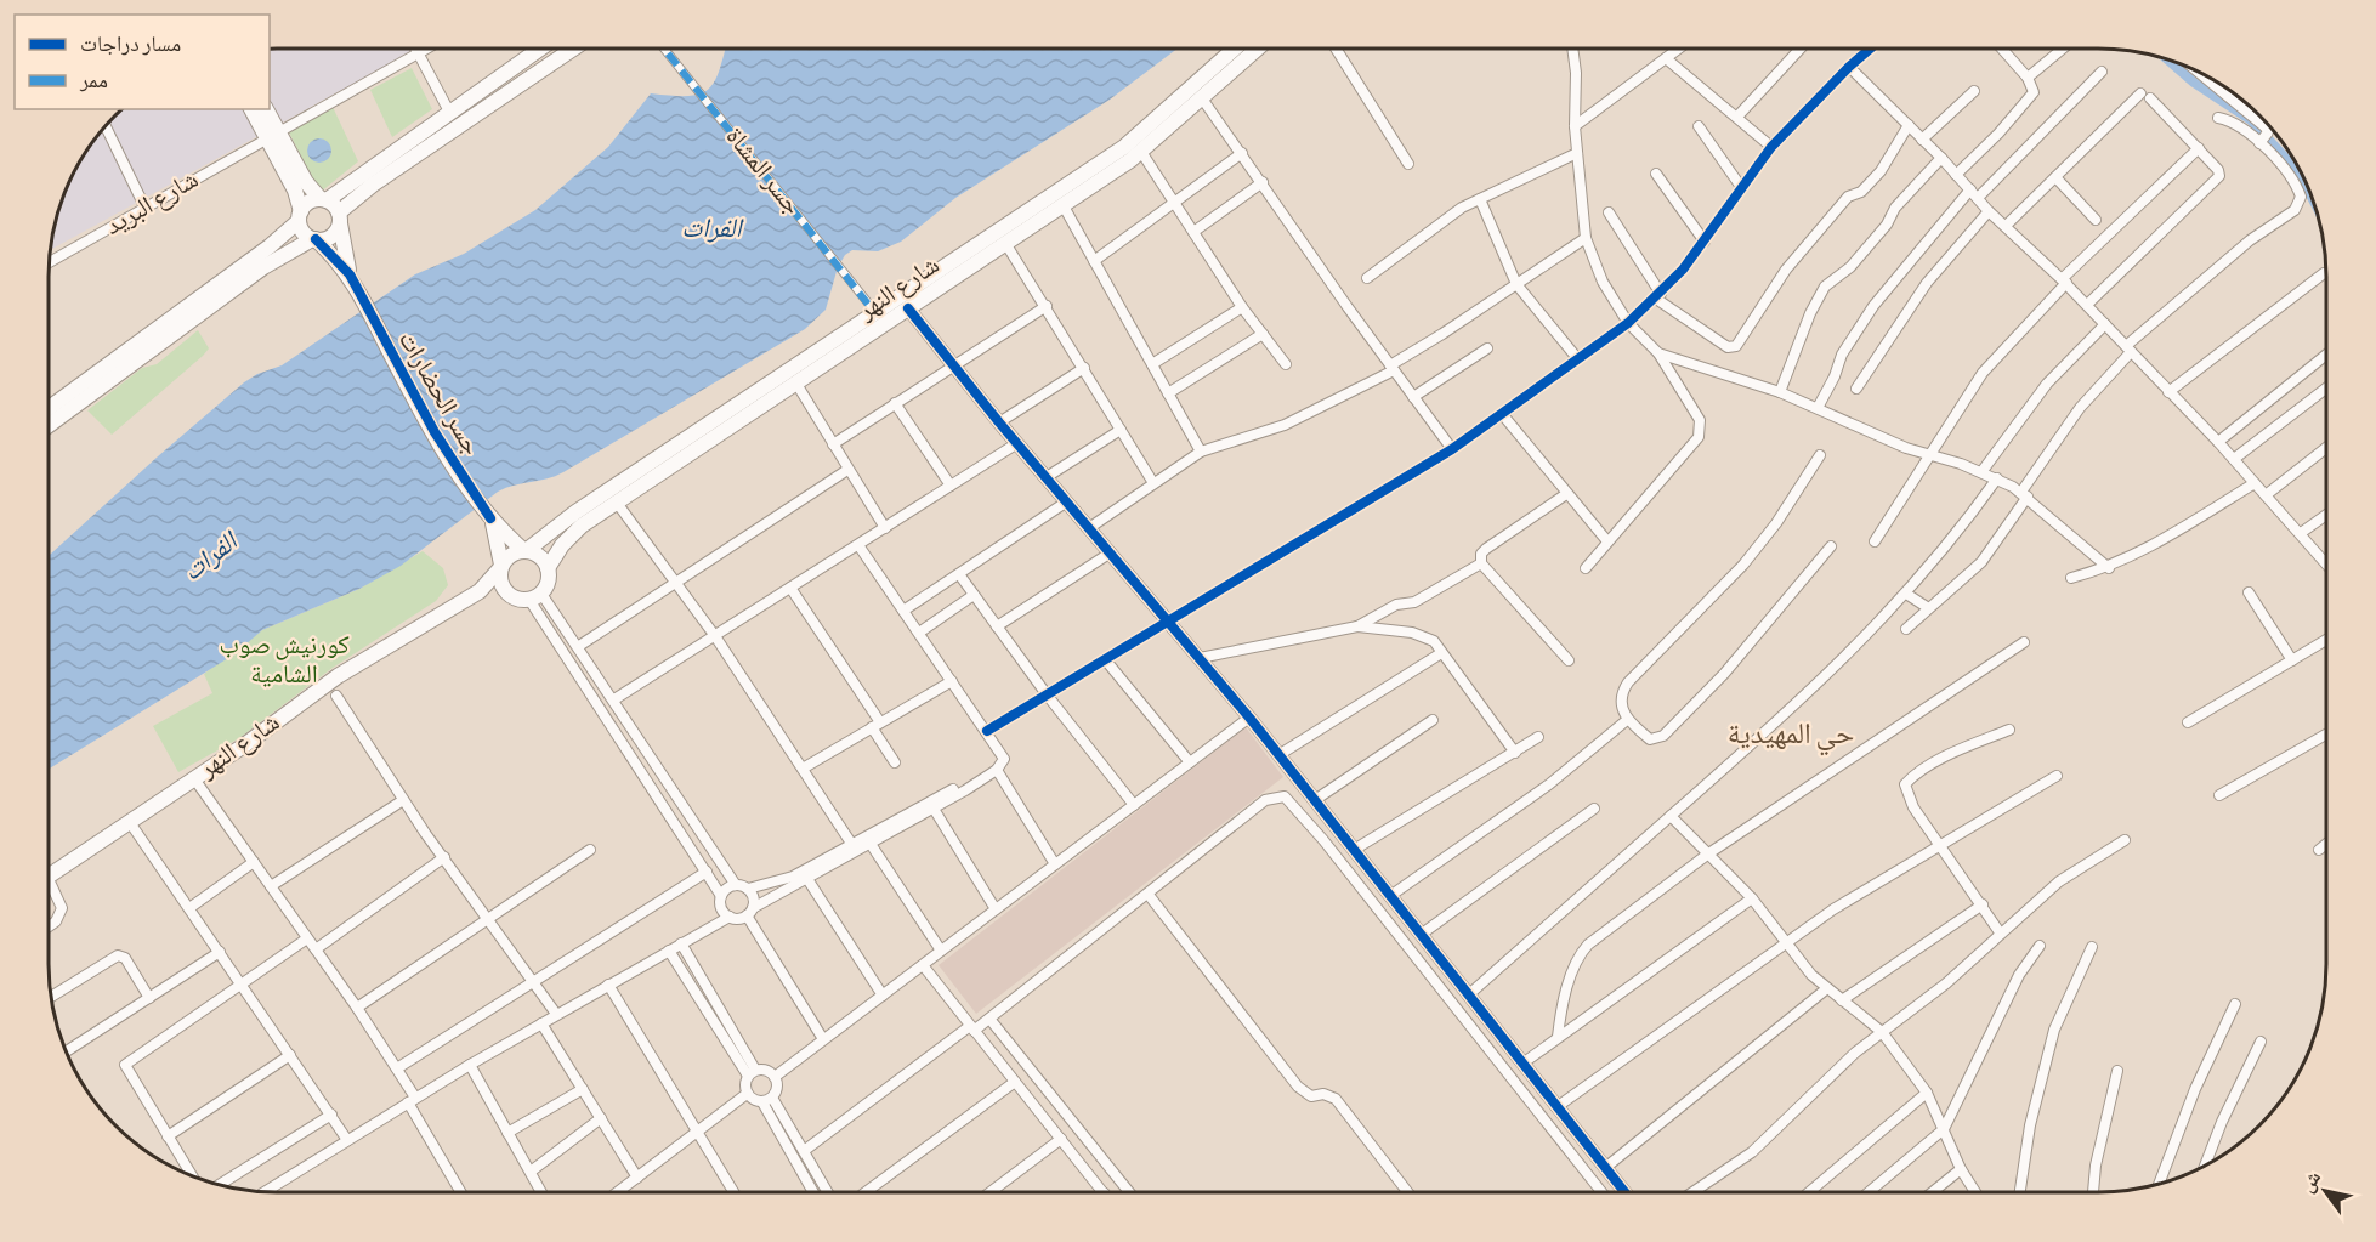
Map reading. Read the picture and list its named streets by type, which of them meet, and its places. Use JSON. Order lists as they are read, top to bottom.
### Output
{
  "streets": {
    "main road": ["شارع النهر", "جسر الحضارات"],
    "street": ["جسر المشاة", "شارع البريد"]
  },
  "crossings": [
    ["جسر المشاة", "شارع النهر"]
  ],
  "districts": ["حي المهيدية"],
  "water": ["الفرات"],
  "parks": ["كورنيش صوب الشامية"],
  "legend": ["مسار دراجات", "ممر"],
  "north": "top left"
}
